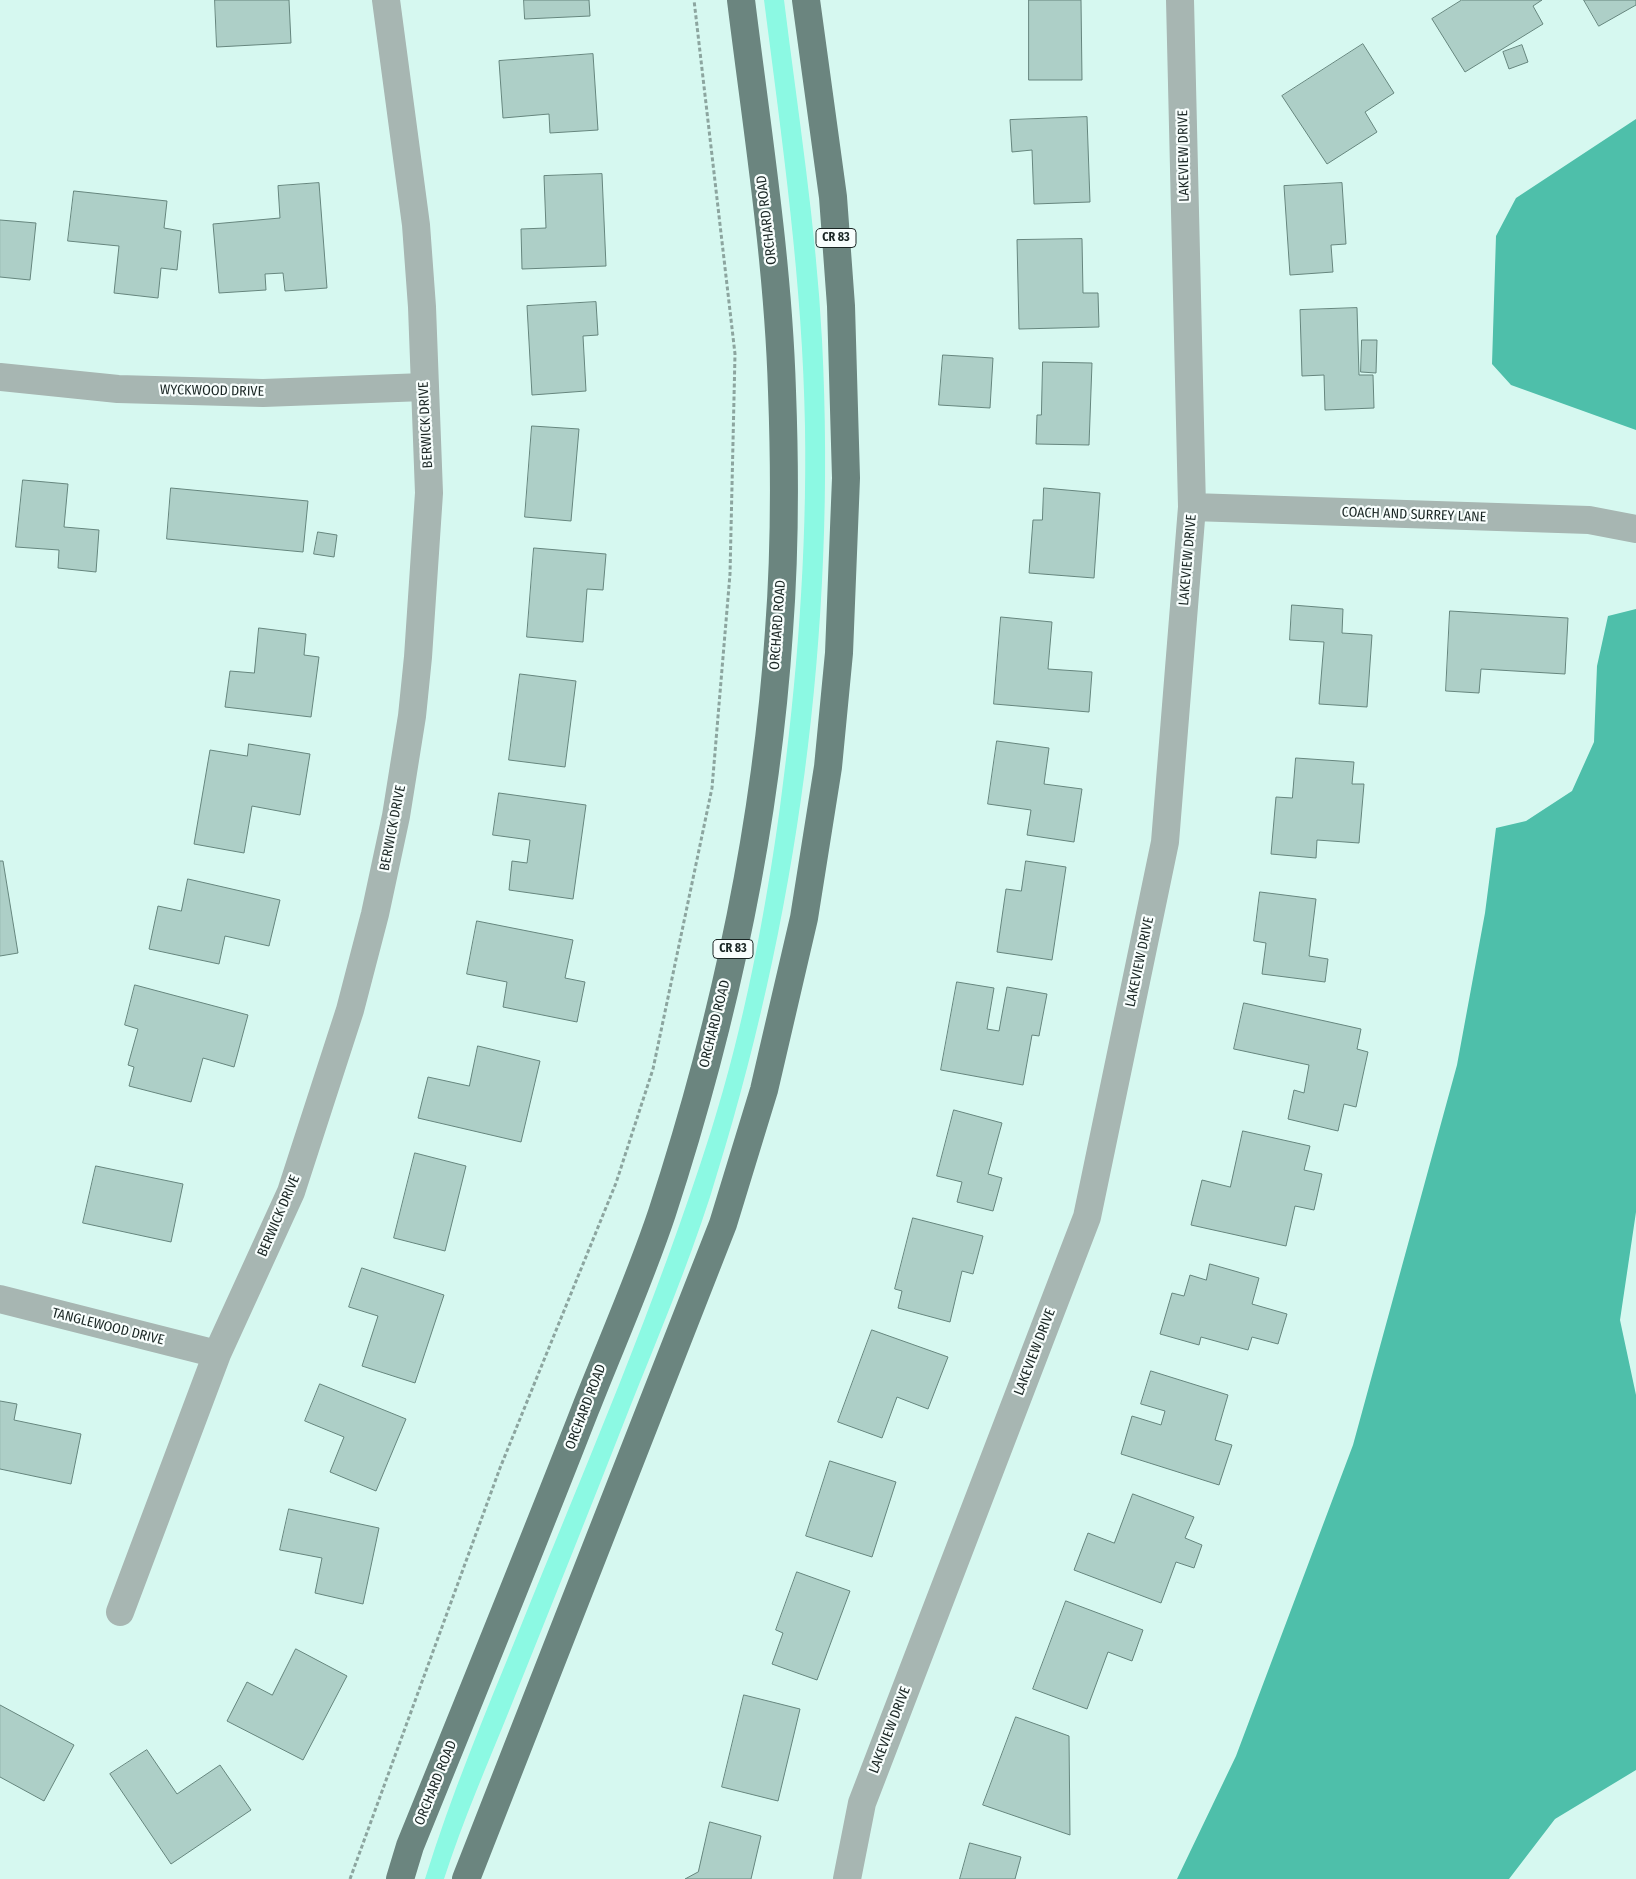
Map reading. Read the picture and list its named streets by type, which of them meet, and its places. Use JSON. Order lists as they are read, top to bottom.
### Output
{
  "streets": {
    "main road": ["ORCHARD ROAD", "CR 83"],
    "street": [
      "LAKEVIEW DRIVE",
      "WYCKWOOD DRIVE",
      "BERWICK DRIVE",
      "COACH AND SURREY LANE",
      "TANGLEWOOD DRIVE"
    ]
  },
  "crossings": [
    ["LAKEVIEW DRIVE", "COACH AND SURREY LANE"],
    ["WYCKWOOD DRIVE", "BERWICK DRIVE"],
    ["BERWICK DRIVE", "TANGLEWOOD DRIVE"]
  ]
}
